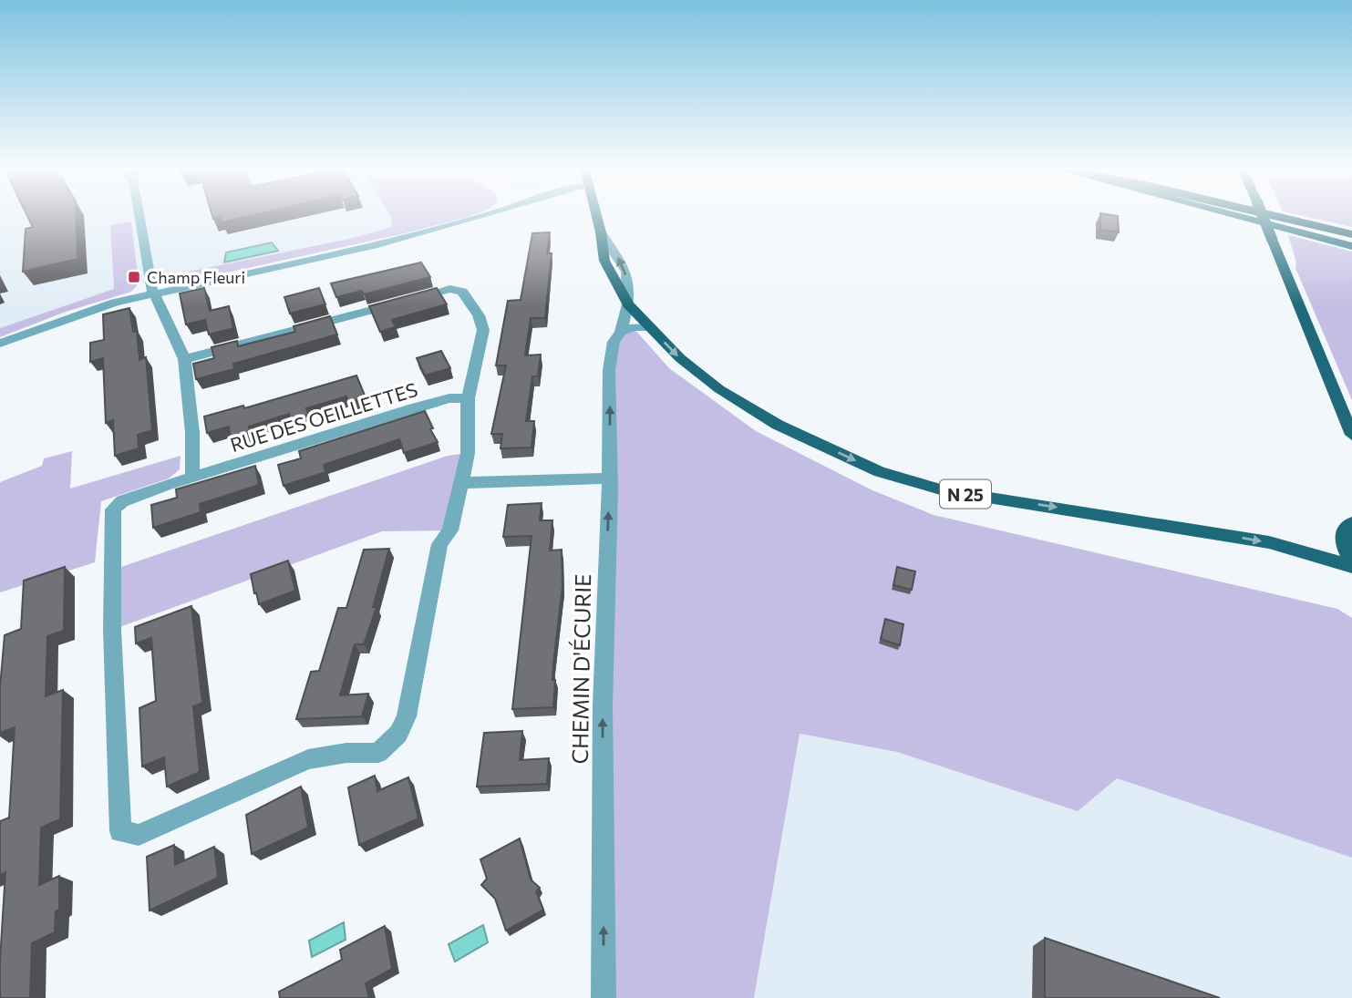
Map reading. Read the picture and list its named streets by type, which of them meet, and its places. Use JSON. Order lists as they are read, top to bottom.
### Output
{
  "streets": {
    "main road": ["N 25"],
    "street": ["RUE DES OEILLETTES", "CHEMIN D'ÉCURIE"]
  },
  "crossings": [
    ["N 25", "CHEMIN D'ÉCURIE"]
  ],
  "one_way": ["CHEMIN D'ÉCURIE"],
  "places": {
    "transit": ["Champ Fleuri"]
  }
}
